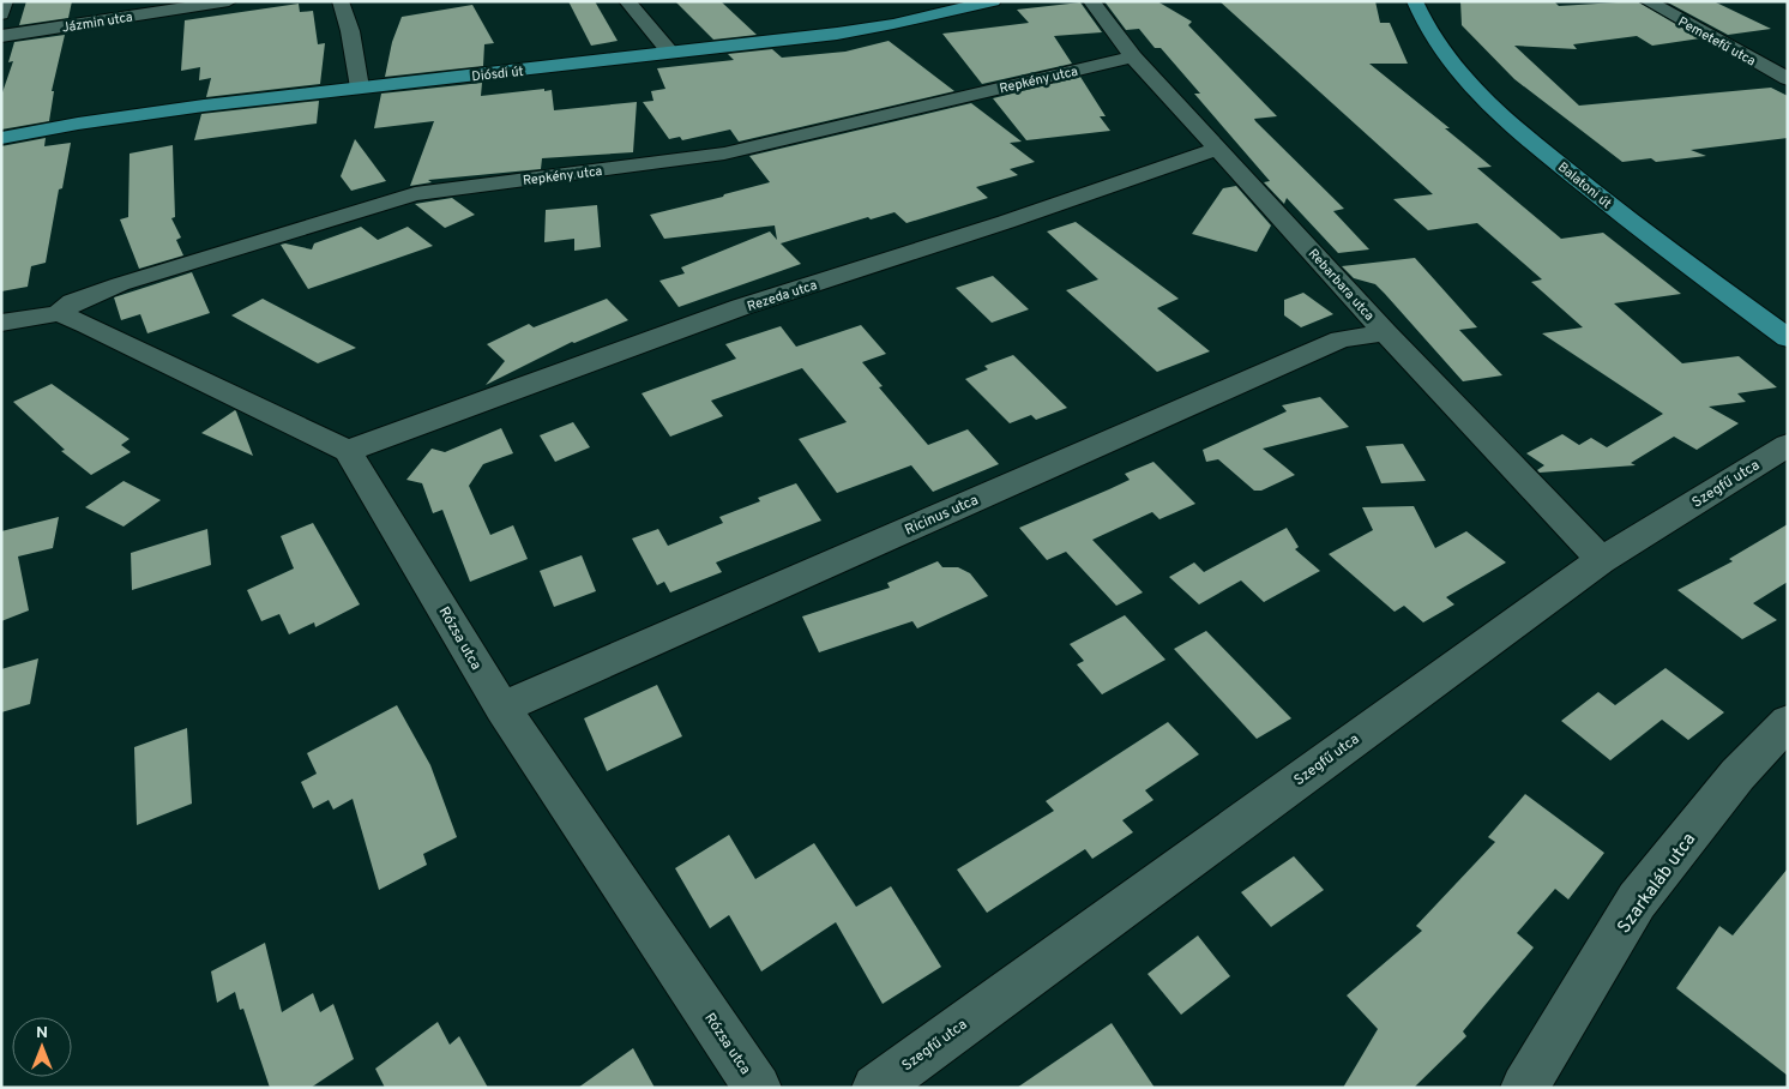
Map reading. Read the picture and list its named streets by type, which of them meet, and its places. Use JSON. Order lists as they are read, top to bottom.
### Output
{
  "streets": {
    "main road": ["Diósdi út", "Balatoni út"],
    "street": [
      "Jázmin utca",
      "Pemetefű utca",
      "Repkény utca",
      "Rebarbara utca",
      "Rezeda utca",
      "Szegfű utca",
      "Ricinus utca",
      "Rózsa utca",
      "Szarkaláb utca"
    ]
  },
  "crossings": [
    ["Repkény utca", "Rebarbara utca"],
    ["Rebarbara utca", "Rezeda utca"],
    ["Rebarbara utca", "Szegfű utca"],
    ["Rebarbara utca", "Ricinus utca"],
    ["Rezeda utca", "Rózsa utca"],
    ["Ricinus utca", "Rózsa utca"]
  ],
  "north": "top"
}
